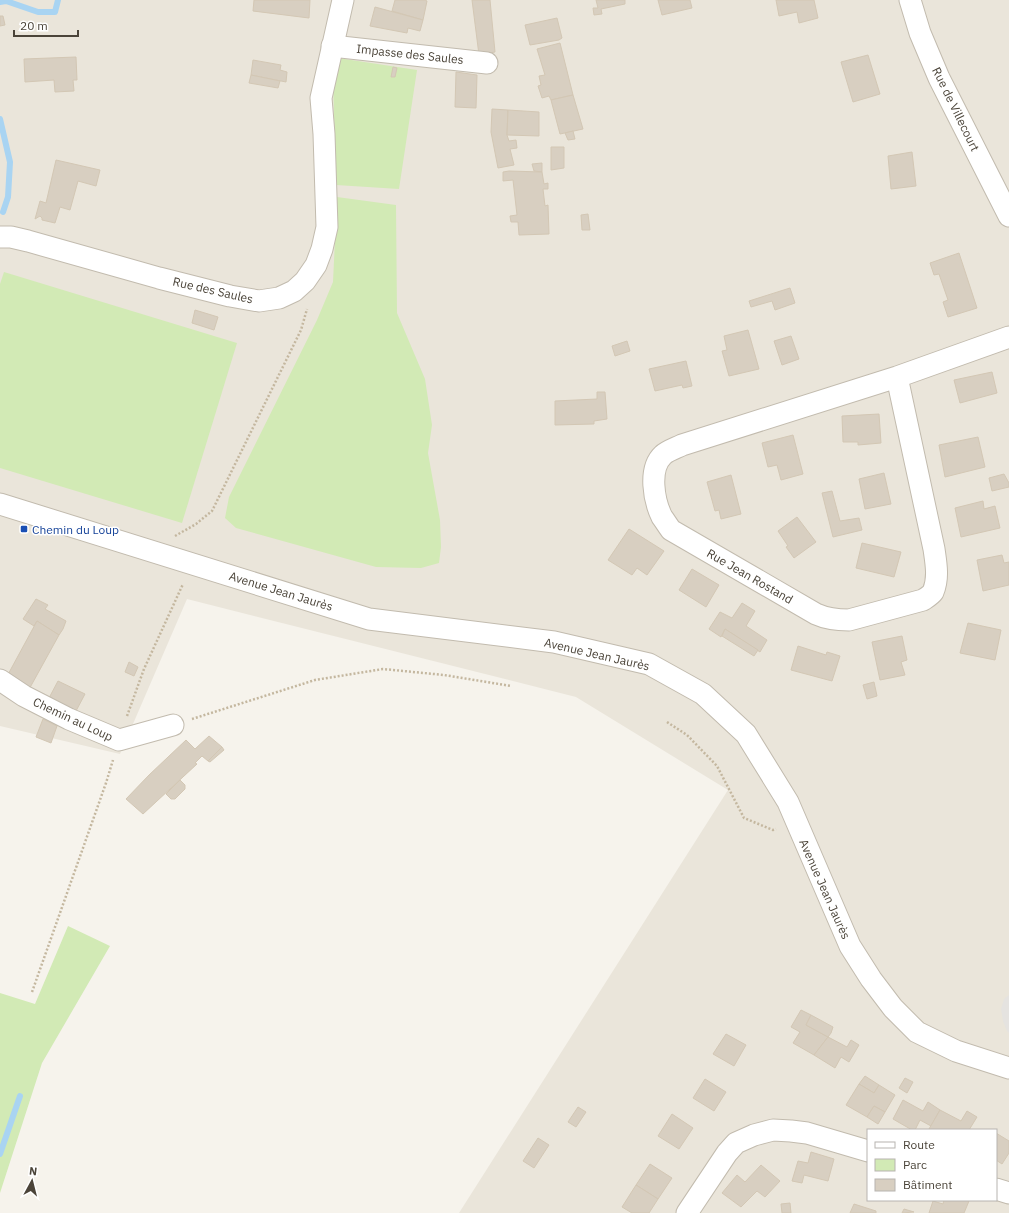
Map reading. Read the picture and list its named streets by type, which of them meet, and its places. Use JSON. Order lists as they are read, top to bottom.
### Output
{
  "streets": {
    "street": [
      "Impasse des Saules",
      "Rue de Villecourt",
      "Rue des Saules",
      "Rue Jean Rostand",
      "Avenue Jean Jaurès",
      "Chemin au Loup"
    ]
  },
  "crossings": [
    ["Impasse des Saules", "Rue des Saules"]
  ],
  "places": {
    "transit": ["Chemin du Loup"]
  },
  "legend": ["Route", "Parc", "Bâtiment"],
  "scale_bar": "20 m",
  "north": "top"
}
